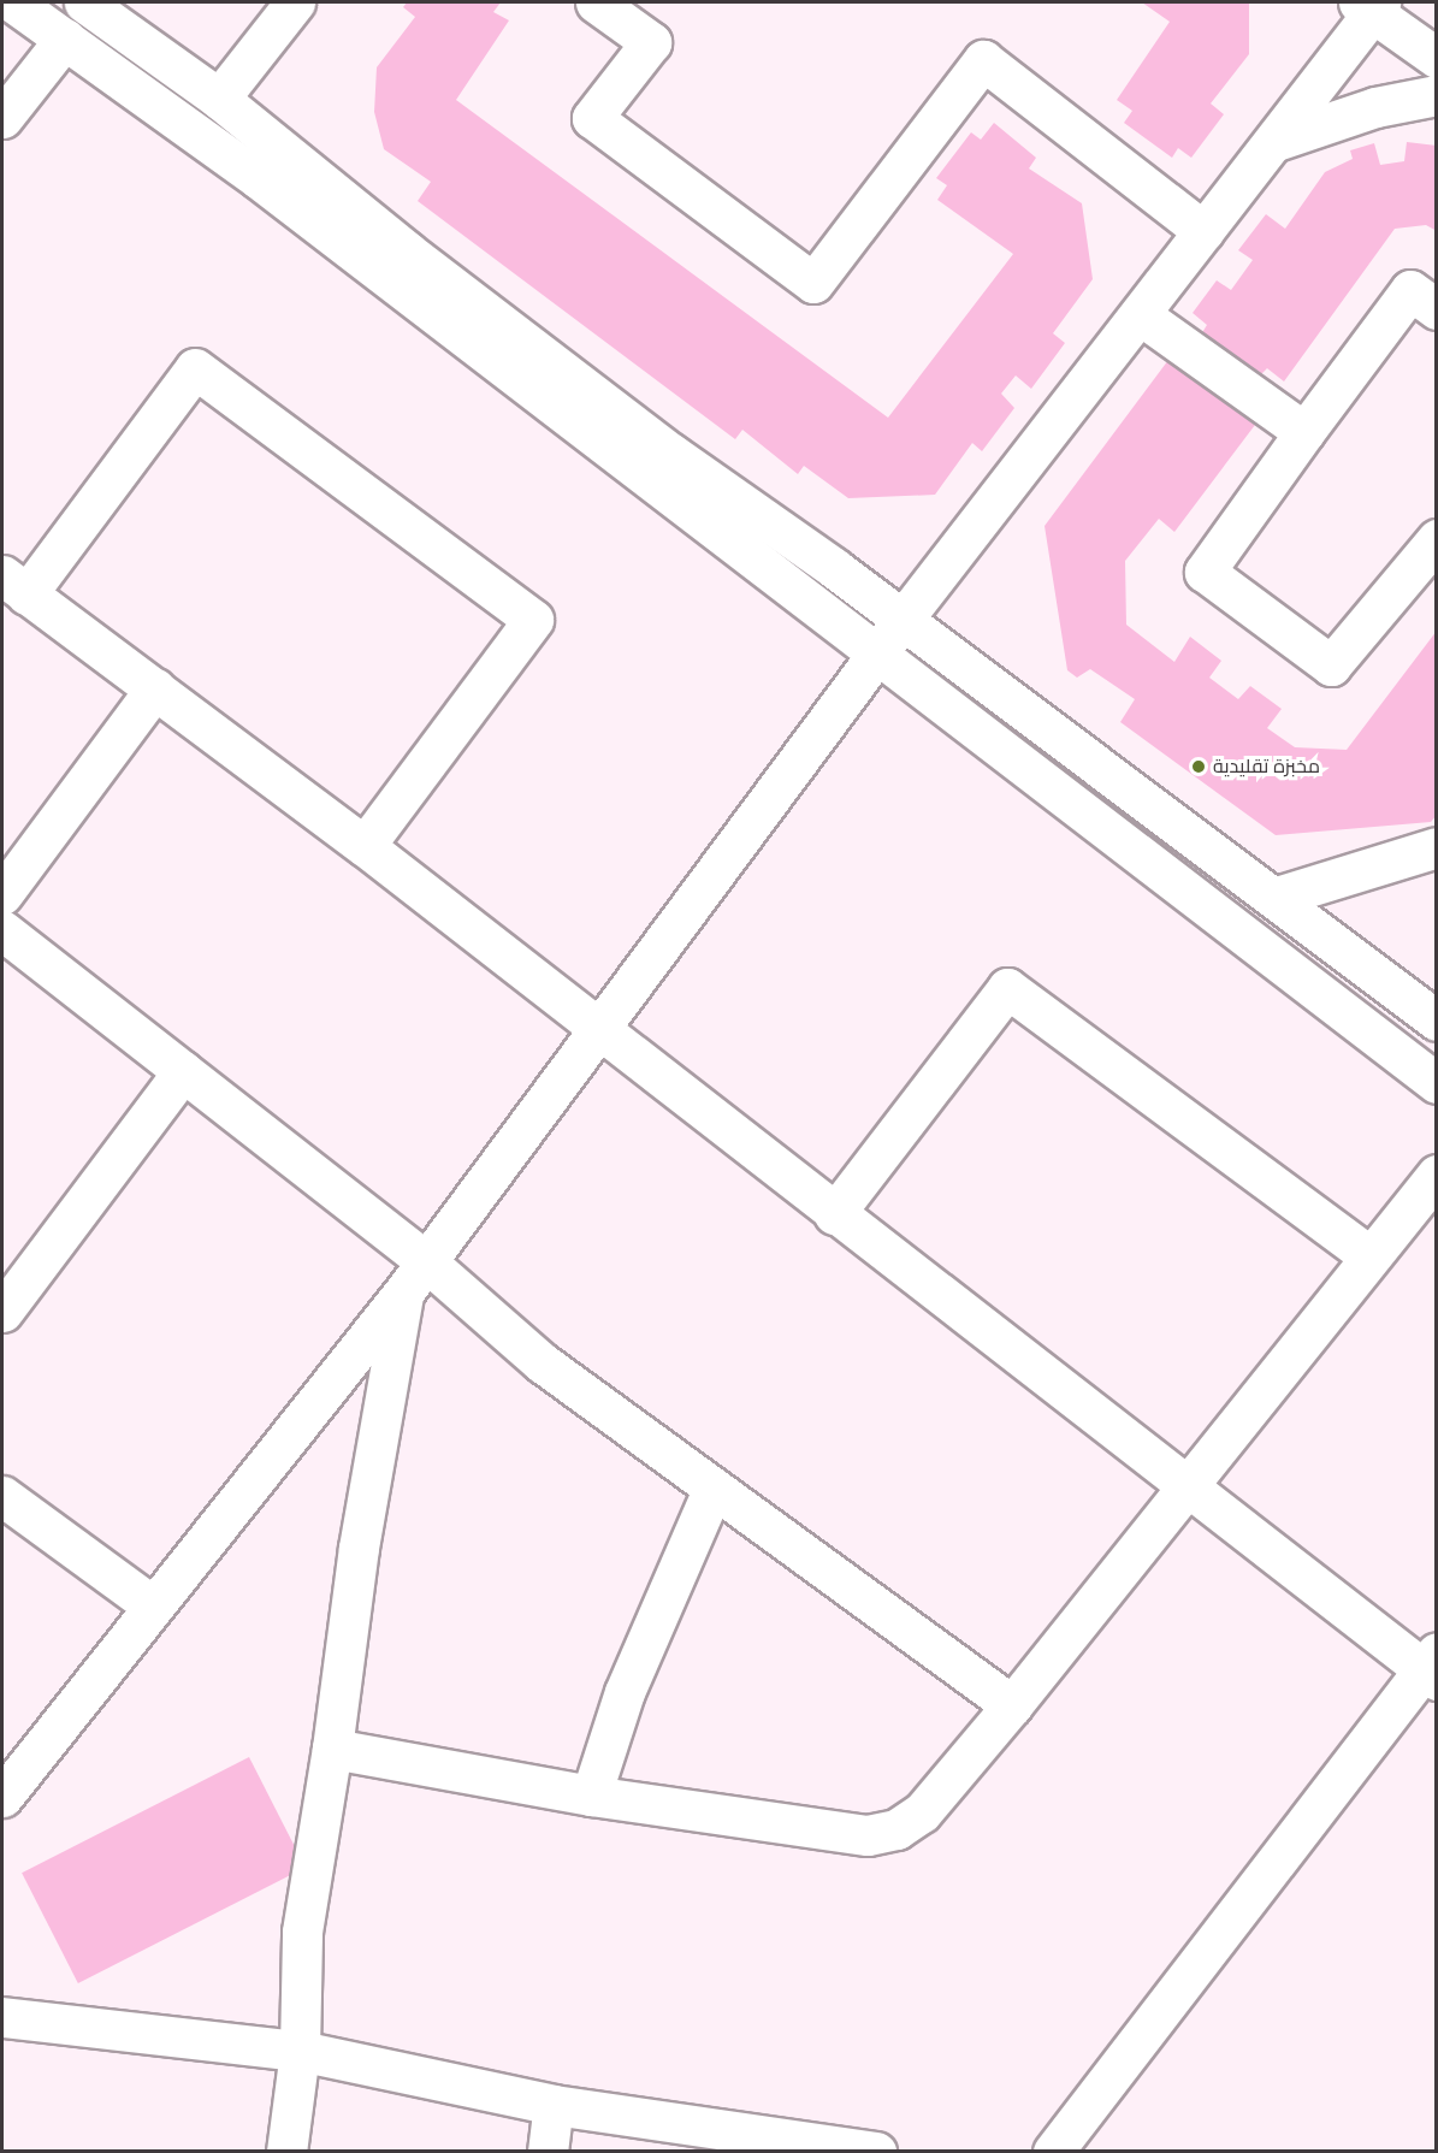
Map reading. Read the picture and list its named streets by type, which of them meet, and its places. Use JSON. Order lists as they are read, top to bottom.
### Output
{
  "places": ["مخبزة تقليدية"]
}
